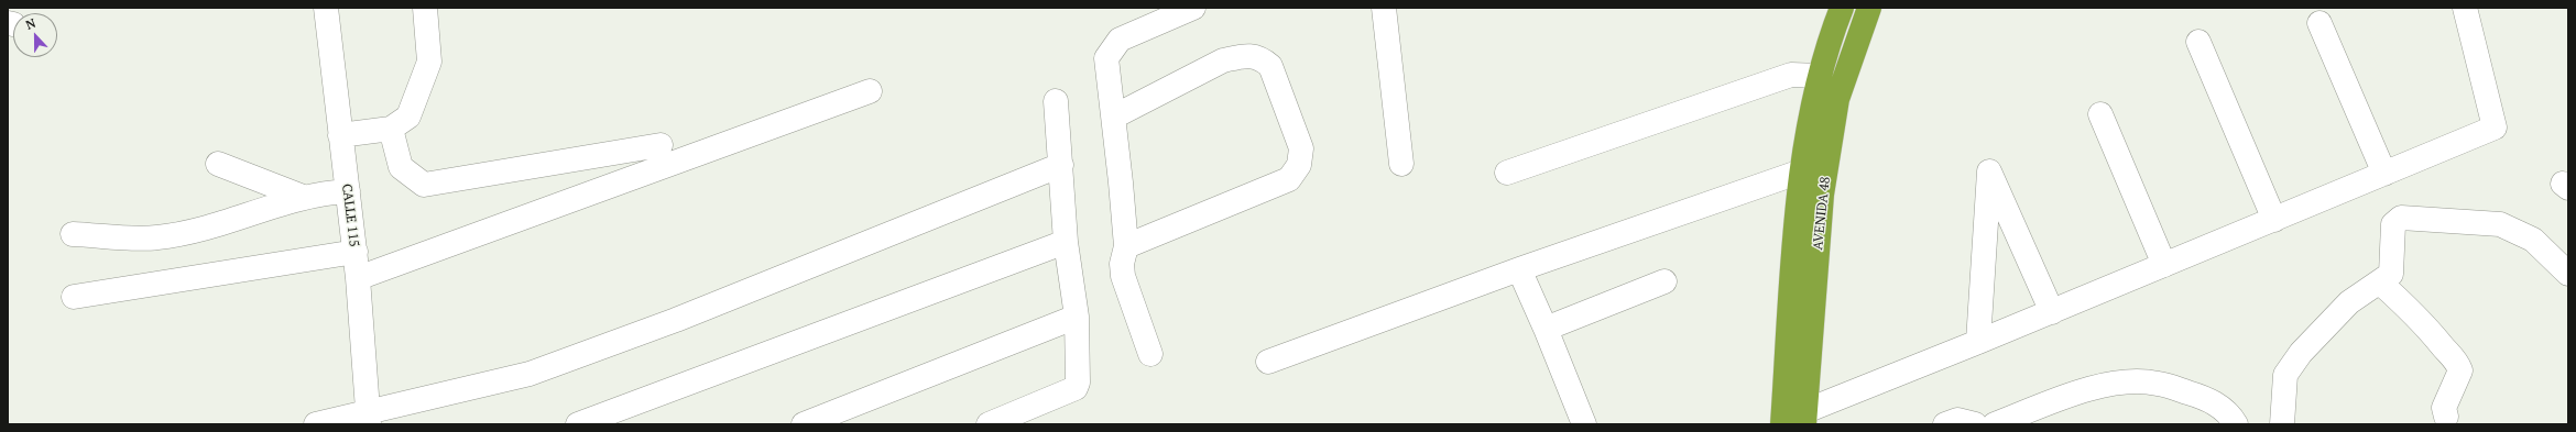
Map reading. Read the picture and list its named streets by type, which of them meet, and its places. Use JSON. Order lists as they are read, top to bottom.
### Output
{
  "streets": {
    "highway": ["AVENIDA 48"],
    "street": ["CALLE 115"]
  },
  "north": "top"
}
